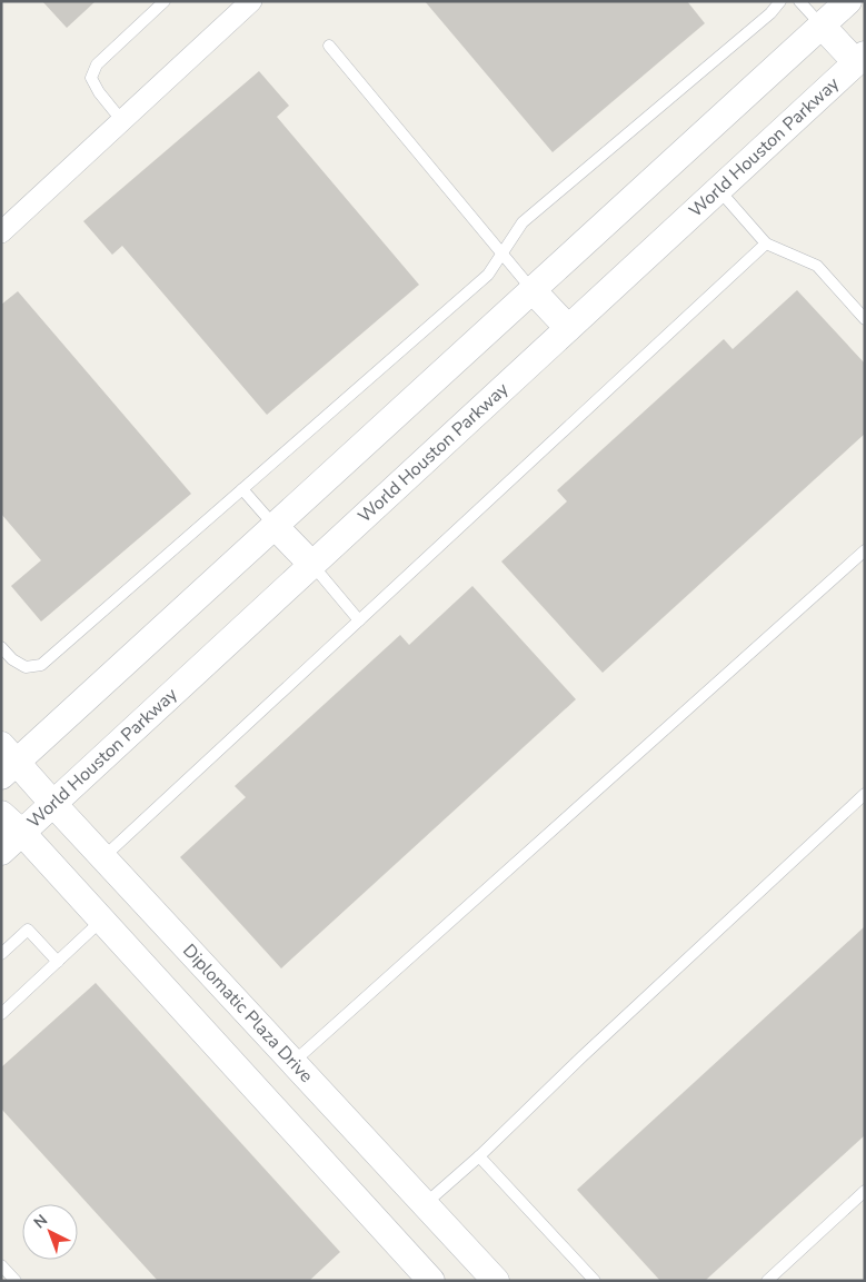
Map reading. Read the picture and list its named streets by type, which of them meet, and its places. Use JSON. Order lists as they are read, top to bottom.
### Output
{
  "streets": {
    "street": ["World Houston Parkway", "Diplomatic Plaza Drive"]
  },
  "crossings": [
    ["World Houston Parkway", "Diplomatic Plaza Drive"]
  ],
  "north": "top left"
}
